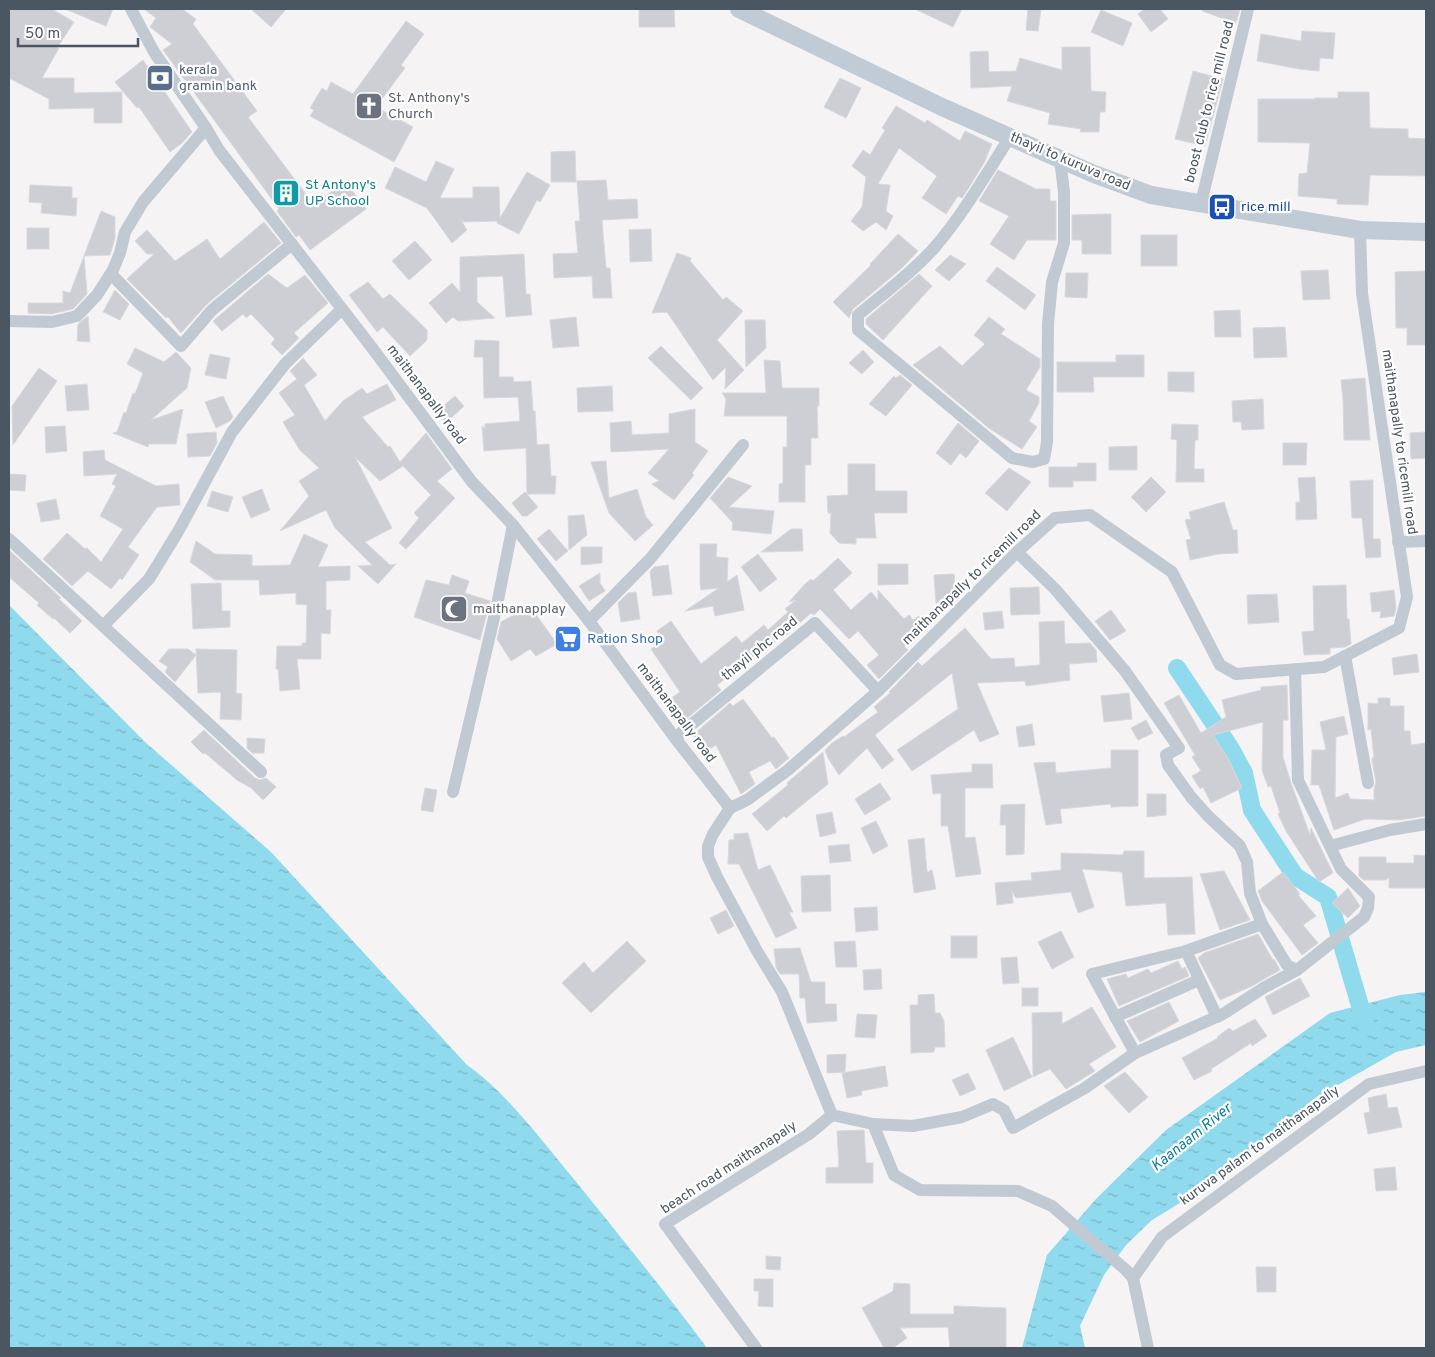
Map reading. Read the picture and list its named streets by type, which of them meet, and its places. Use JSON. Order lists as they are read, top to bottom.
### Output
{
  "streets": {
    "main road": ["thayil to kuruva road"],
    "street": [
      "boost club to rice mill road",
      "maithanapally road",
      "maithanapally to ricemill road",
      "thayil phc road",
      "kuruva palam to maithanapally",
      "beach road maithanapaly"
    ]
  },
  "crossings": [
    ["boost club to rice mill road", "thayil to kuruva road"],
    ["thayil to kuruva road", "maithanapally to ricemill road"],
    ["maithanapally road", "maithanapally to ricemill road"],
    ["maithanapally road", "thayil phc road"],
    ["maithanapally to ricemill road", "thayil phc road"]
  ],
  "water": ["Kaanaam River"],
  "places": {
    "bank": ["kerala gramin bank"],
    "church": ["St. Anthony's Church"],
    "building": ["St Antony's UP School"],
    "bus stop": ["rice mill"],
    "mosque": ["maithanapplay"],
    "supermarket": ["Ration Shop"]
  },
  "scale_bar": "50 m"
}
